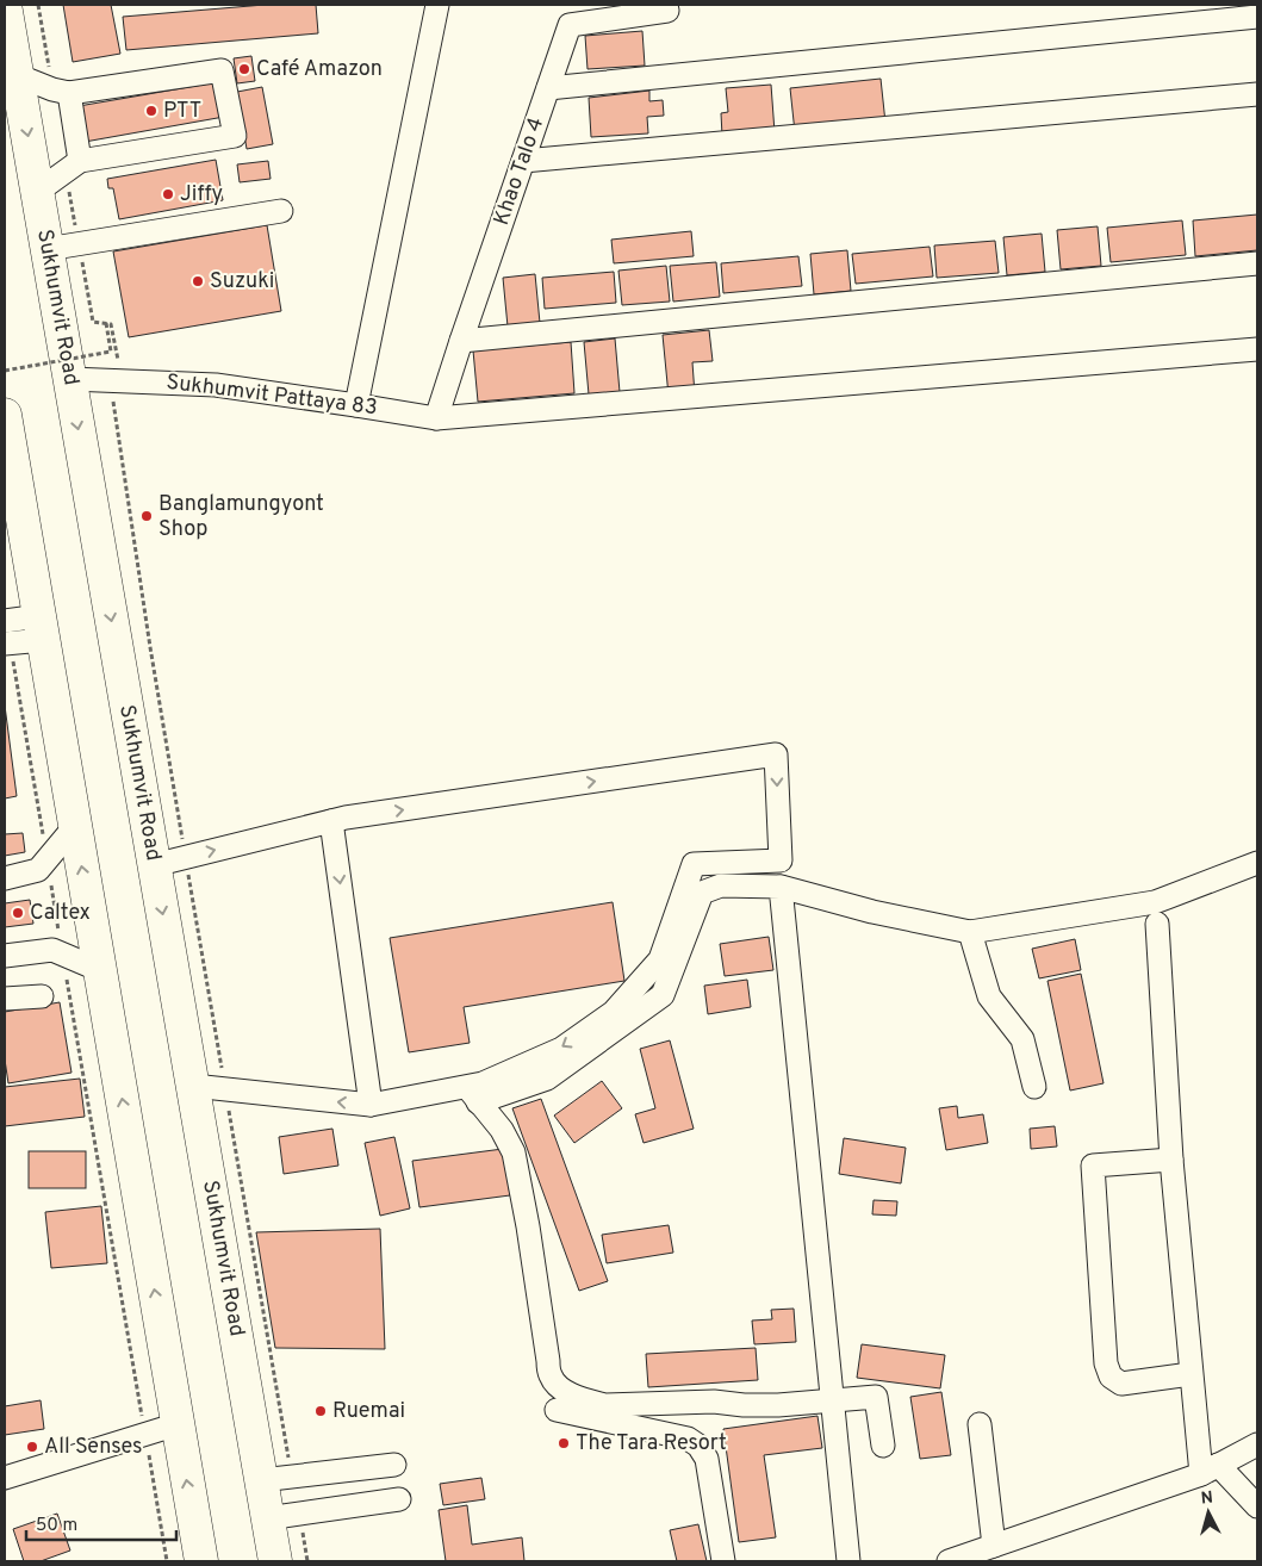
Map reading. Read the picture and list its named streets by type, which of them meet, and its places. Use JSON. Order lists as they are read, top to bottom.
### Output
{
  "streets": {
    "highway": ["Sukhumvit Road"],
    "street": ["Khao Talo 4", "Sukhumvit Pattaya 83"]
  },
  "crossings": [
    ["Khao Talo 4", "Sukhumvit Pattaya 83"],
    ["Sukhumvit Road", "Sukhumvit Pattaya 83"]
  ],
  "places": [
    "Café Amazon",
    "PTT",
    "Jiffy",
    "Suzuki",
    "Banglamungyont Shop",
    "Caltex",
    "Ruemai",
    "The Tara Resort",
    "All Senses"
  ],
  "scale_bar": "50 m",
  "north": "top"
}
